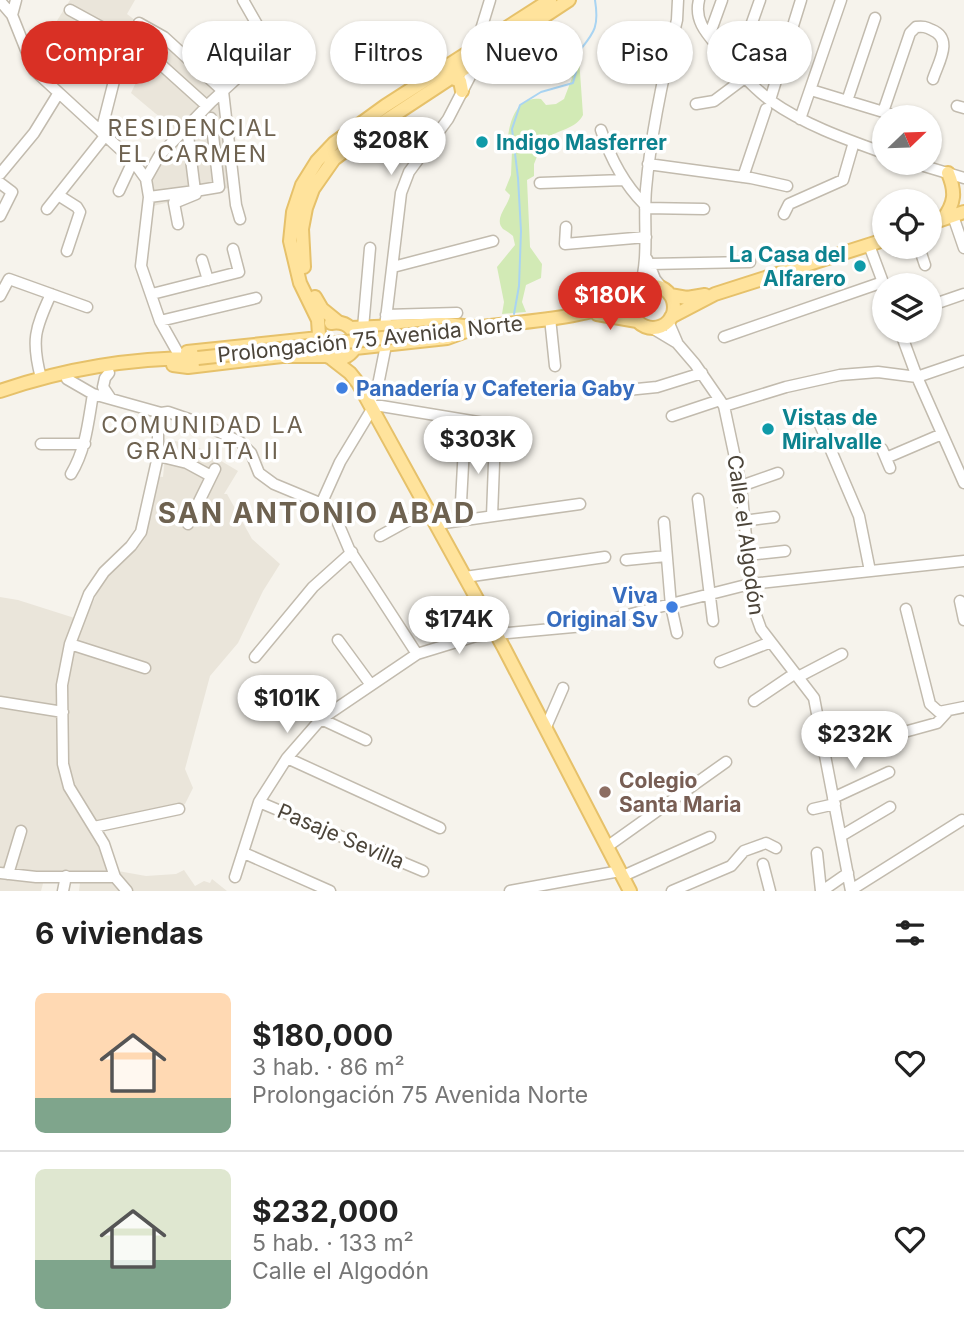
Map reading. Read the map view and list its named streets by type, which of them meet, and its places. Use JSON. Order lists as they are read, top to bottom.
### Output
{
  "streets": {
    "main road": ["Prolongación 75 Avenida Norte"],
    "street": ["Calle el Algodón", "Pasaje Sevilla"]
  },
  "crossings": [
    ["Prolongación 75 Avenida Norte", "Calle el Algodón"]
  ],
  "districts": ["RESIDENCIAL EL CARMEN", "COMUNIDAD LA GRANJITA II", "SAN ANTONIO ABAD"],
  "places": [
    "Indigo Masferrer",
    "La Casa del Alfarero",
    "Panadería y Cafeteria Gaby",
    "Vistas de Miralvalle",
    "Viva Original Sv",
    "Colegio Santa Maria"
  ],
  "north": "top right",
  "page": {
    "chip": [
      "Comprar",
      "Alquilar",
      "Filtros",
      "Nuevo",
      "Piso",
      "Casa"
    ],
    "price": [
      "$208K",
      "$180K",
      "$303K",
      "$174K",
      "$101K",
      "$232K"
    ],
    "heading": "6 viviendas",
    "list": [
      {
        "name": "$180,000",
        "note": "3 hab. · 86 m² · Prolongación 75 Avenida Norte"
      },
      {
        "name": "$232,000",
        "note": "5 hab. · 133 m² · Calle el Algodón"
      }
    ]
  }
}
